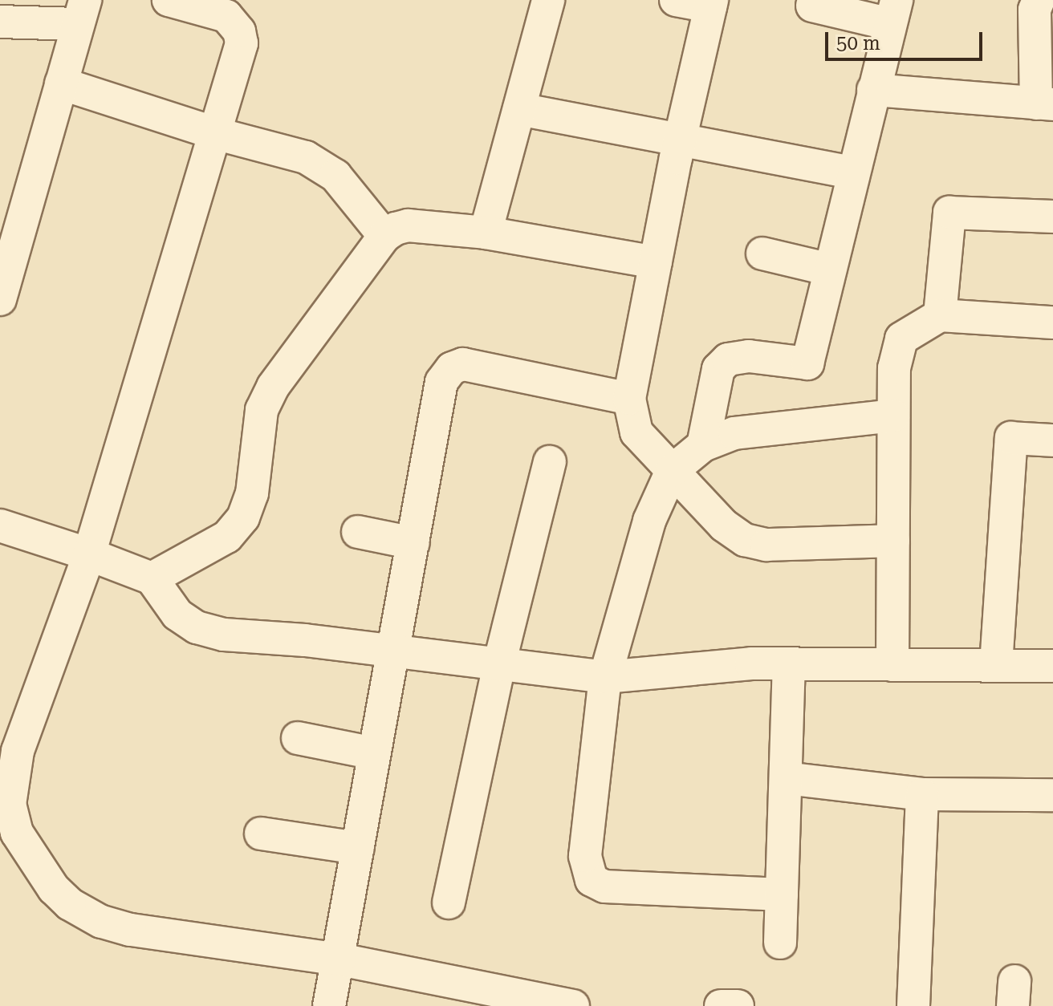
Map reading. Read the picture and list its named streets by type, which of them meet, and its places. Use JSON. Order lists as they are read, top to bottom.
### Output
{
  "scale_bar": "50 m"
}
